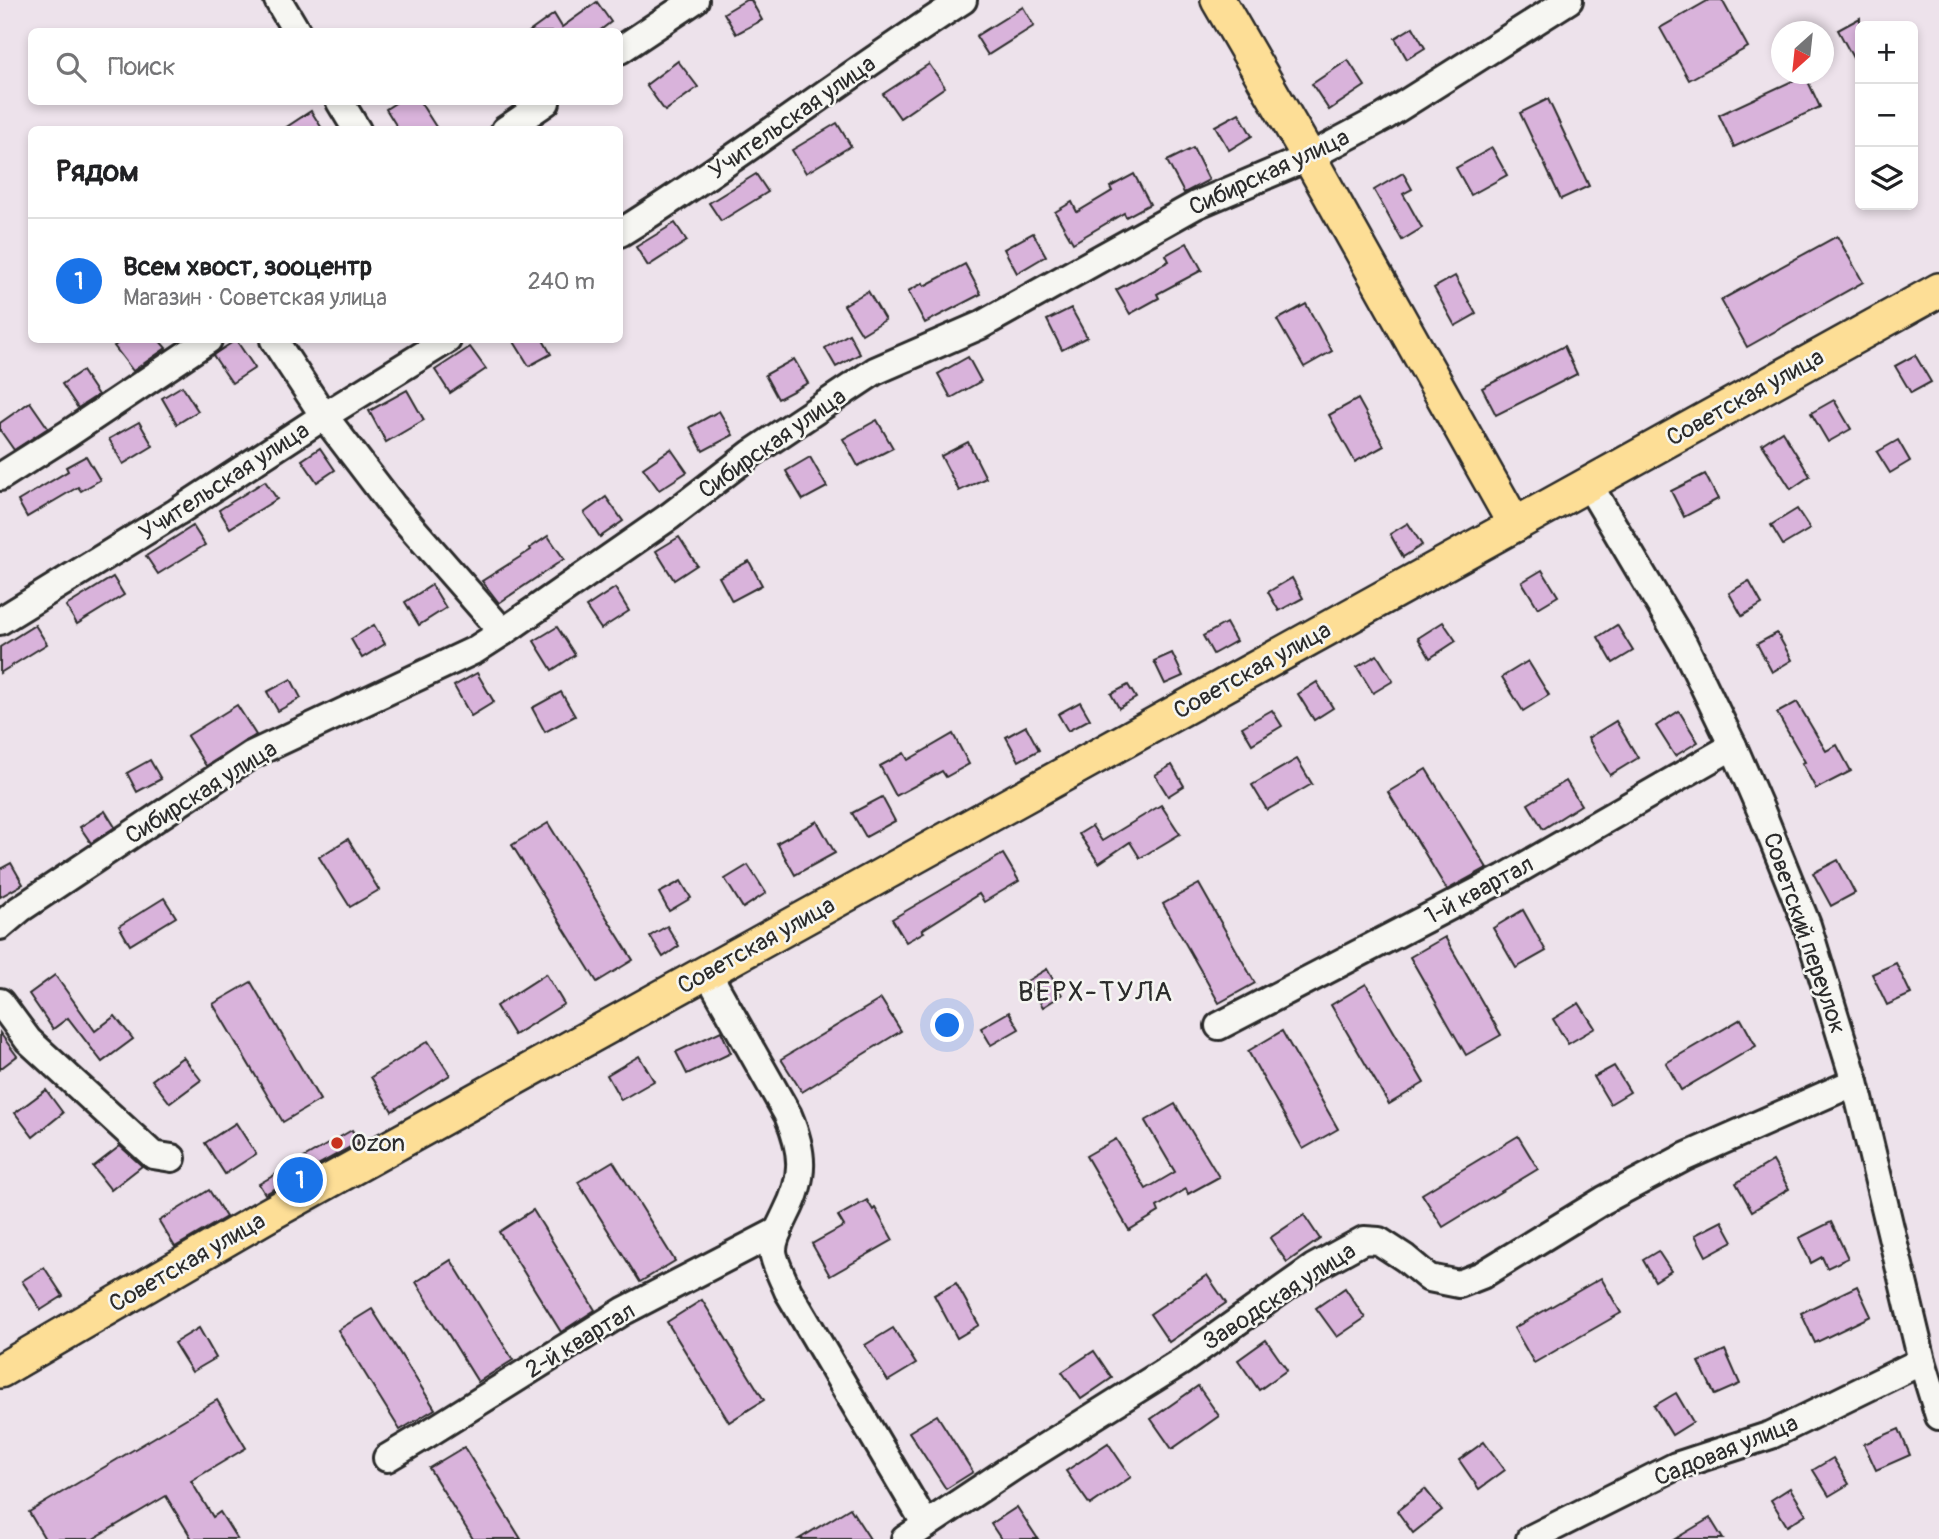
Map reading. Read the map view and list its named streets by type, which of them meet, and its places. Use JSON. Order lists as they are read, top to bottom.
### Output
{
  "streets": {
    "main road": ["Советская улица"],
    "street": [
      "Учительская улица",
      "Сибирская улица",
      "1-й квартал",
      "Советский переулок",
      "Заводская улица",
      "2-й квартал",
      "Садовая улица"
    ]
  },
  "crossings": [
    ["Советская улица", "Советский переулок"],
    ["1-й квартал", "Советский переулок"],
    ["Советский переулок", "Заводская улица"],
    ["Советский переулок", "Садовая улица"]
  ],
  "districts": ["ВЕРХ-ТУЛА"],
  "places": ["Ozon"],
  "north": "bottom left",
  "page": {
    "map_buttons": ["+", "−"],
    "search": "Поиск",
    "heading": "Рядом",
    "list": [
      {
        "mark": "1",
        "name": "Всем хвост, зооцентр",
        "note": "Магазин · Советская улица",
        "value": "240 m"
      }
    ],
    "pins": "1"
  }
}
